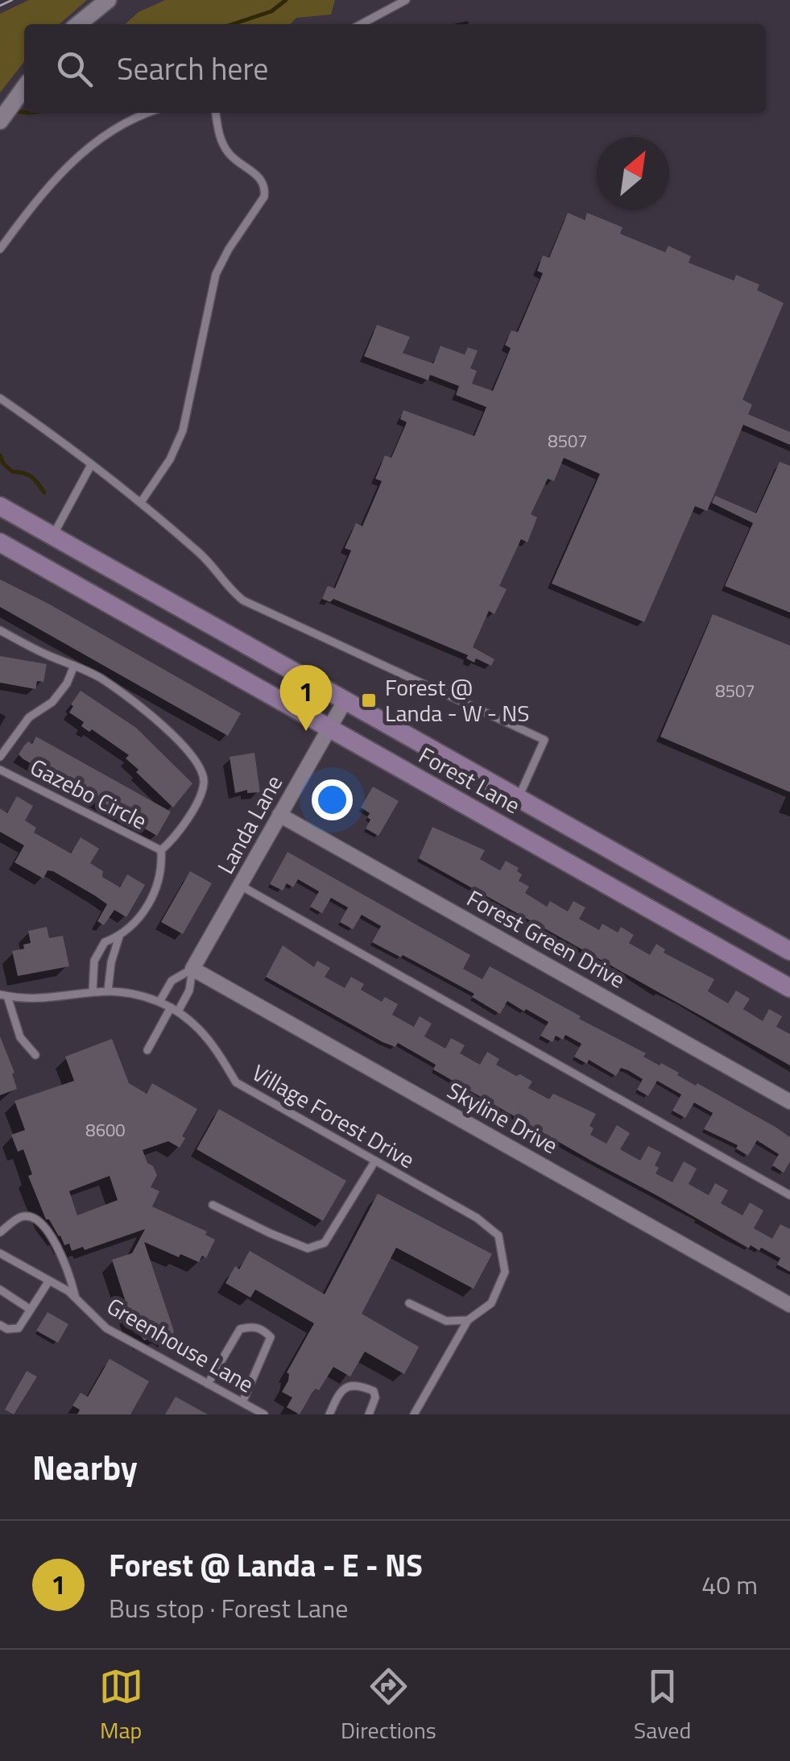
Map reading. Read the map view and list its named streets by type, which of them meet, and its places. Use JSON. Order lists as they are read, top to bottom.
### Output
{
  "streets": {
    "main road": ["Forest Lane"],
    "street": ["Landa Lane", "Forest Green Drive", "Skyline Drive"],
    "lane": ["Gazebo Circle", "Village Forest Drive", "Greenhouse Lane"]
  },
  "crossings": [
    ["Forest Lane", "Landa Lane"],
    ["Gazebo Circle", "Village Forest Drive"],
    ["Landa Lane", "Forest Green Drive"],
    ["Landa Lane", "Skyline Drive"]
  ],
  "places": {
    "transit": ["Forest @ Landa - W - NS"]
  },
  "house_numbers": ["8507", "8507", "8600"],
  "north": "top right",
  "page": {
    "search": "Search here",
    "pins": "1",
    "heading": "Nearby",
    "list": [
      {
        "mark": "1",
        "name": "Forest @ Landa - E - NS",
        "note": "Bus stop · Forest Lane",
        "value": "40 m"
      }
    ],
    "nav": ["Map", "Directions", "Saved"]
  }
}
